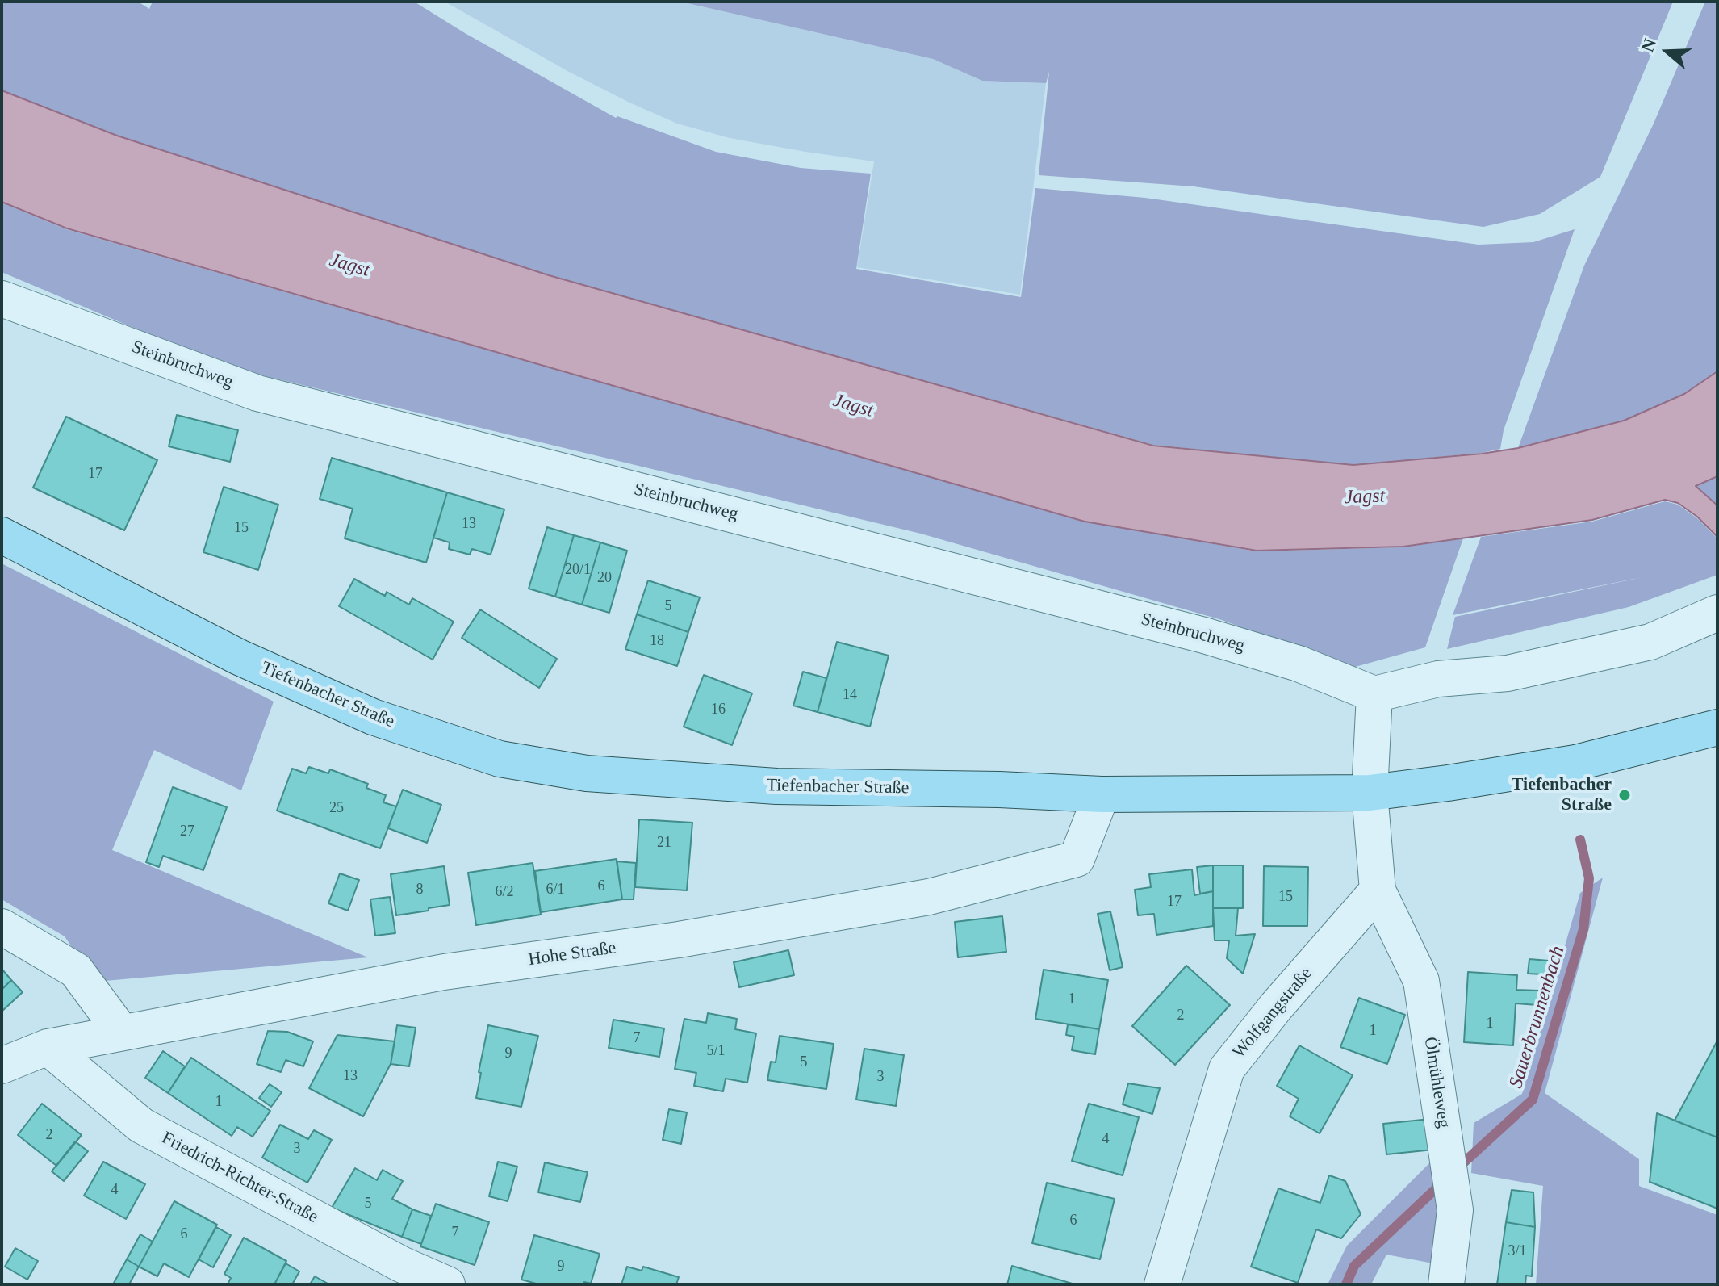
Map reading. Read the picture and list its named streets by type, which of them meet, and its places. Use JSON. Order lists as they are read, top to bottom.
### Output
{
  "streets": {
    "main road": ["Tiefenbacher Straße"],
    "street": [
      "Steinbruchweg",
      "Hohe Straße",
      "Wolfgangstraße",
      "Ölmühleweg",
      "Friedrich-Richter-Straße"
    ]
  },
  "crossings": [
    ["Tiefenbacher Straße", "Hohe Straße"],
    ["Hohe Straße", "Friedrich-Richter-Straße"],
    ["Wolfgangstraße", "Ölmühleweg"]
  ],
  "water": ["Jagst", "Sauerbrunnenbach"],
  "places": ["Tiefenbacher Straße"],
  "house_numbers": [
    "17",
    "13",
    "15",
    "20/1",
    "20",
    "5",
    "18",
    "14",
    "16",
    "25",
    "27",
    "21",
    "6",
    "8",
    "6/1",
    "6/2",
    "15",
    "17",
    "1",
    "2",
    "1",
    "1",
    "7",
    "5/1",
    "9",
    "5",
    "13",
    "3",
    "1",
    "2",
    "4",
    "3",
    "4",
    "5",
    "6",
    "7",
    "6",
    "3/1",
    "9"
  ],
  "north": "left"
}
